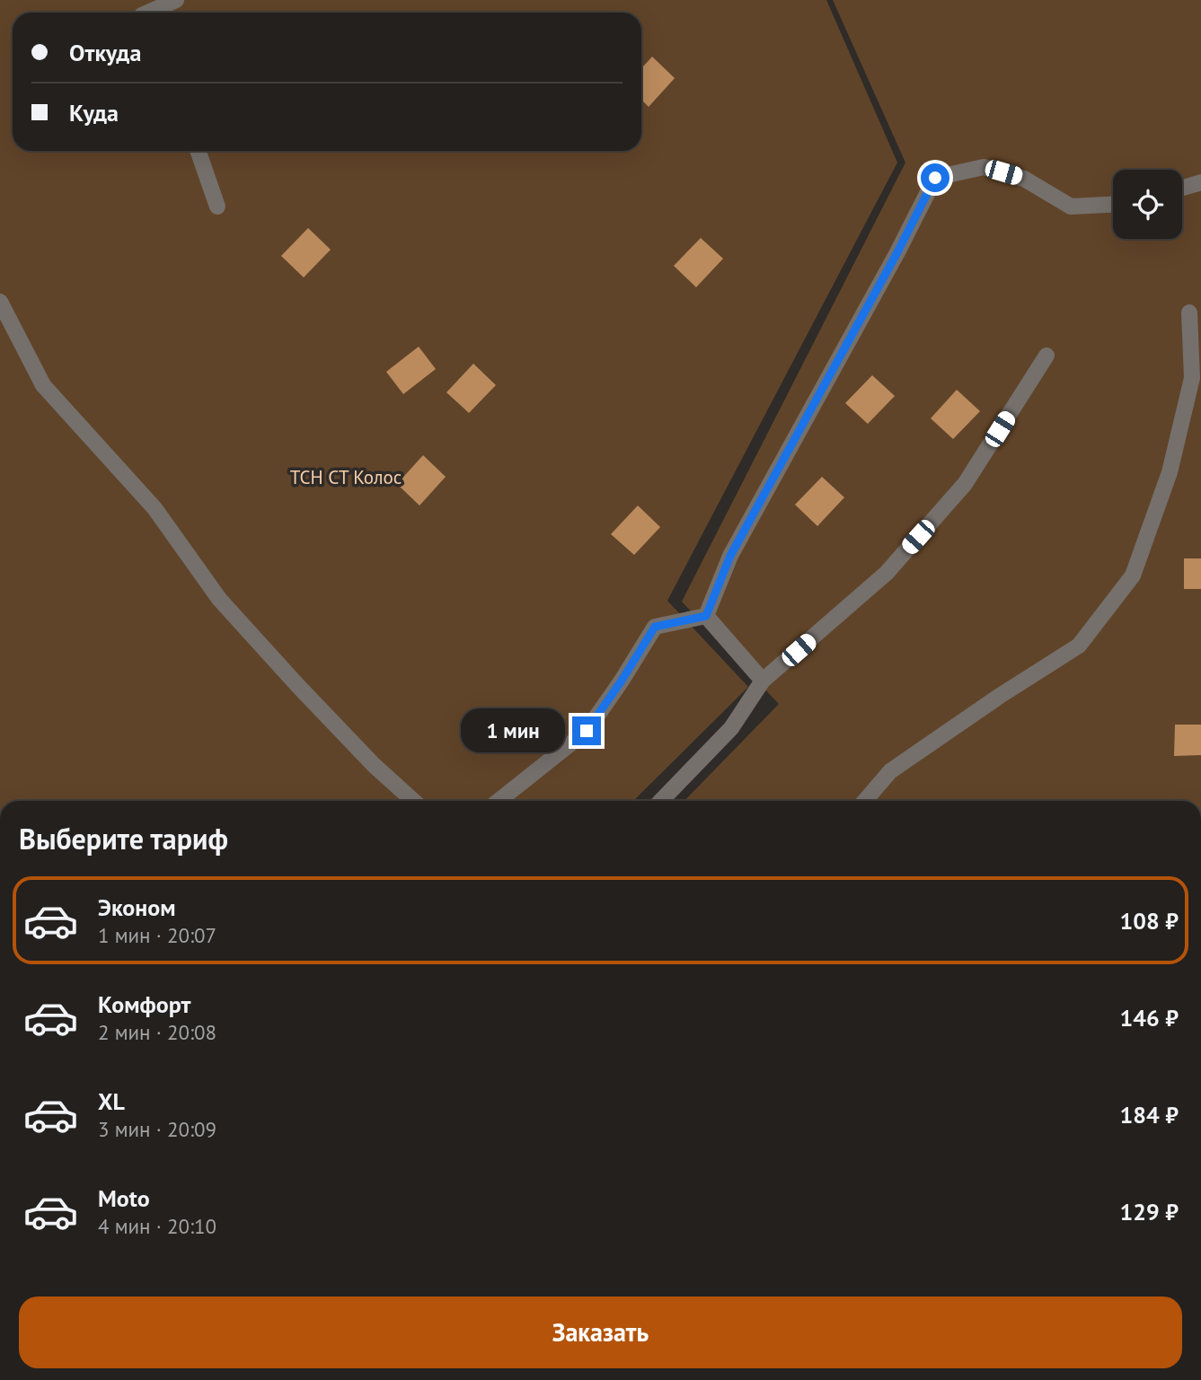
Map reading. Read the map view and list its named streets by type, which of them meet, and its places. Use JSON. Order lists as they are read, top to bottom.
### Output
{
  "parks": ["ТСН СТ Колос"],
  "page": {
    "banner": ["Откуда", "Куда"],
    "bubble": "1 мин",
    "heading": "Выберите тариф",
    "list": [
      {
        "name": "Эконом",
        "note": "1 мин · 20:07",
        "value": "108 ₽"
      },
      {
        "name": "Комфорт",
        "note": "2 мин · 20:08",
        "value": "146 ₽"
      },
      {
        "name": "XL",
        "note": "3 мин · 20:09",
        "value": "184 ₽"
      },
      {
        "name": "Moto",
        "note": "4 мин · 20:10",
        "value": "129 ₽"
      }
    ],
    "buttons": "Заказать"
  }
}
